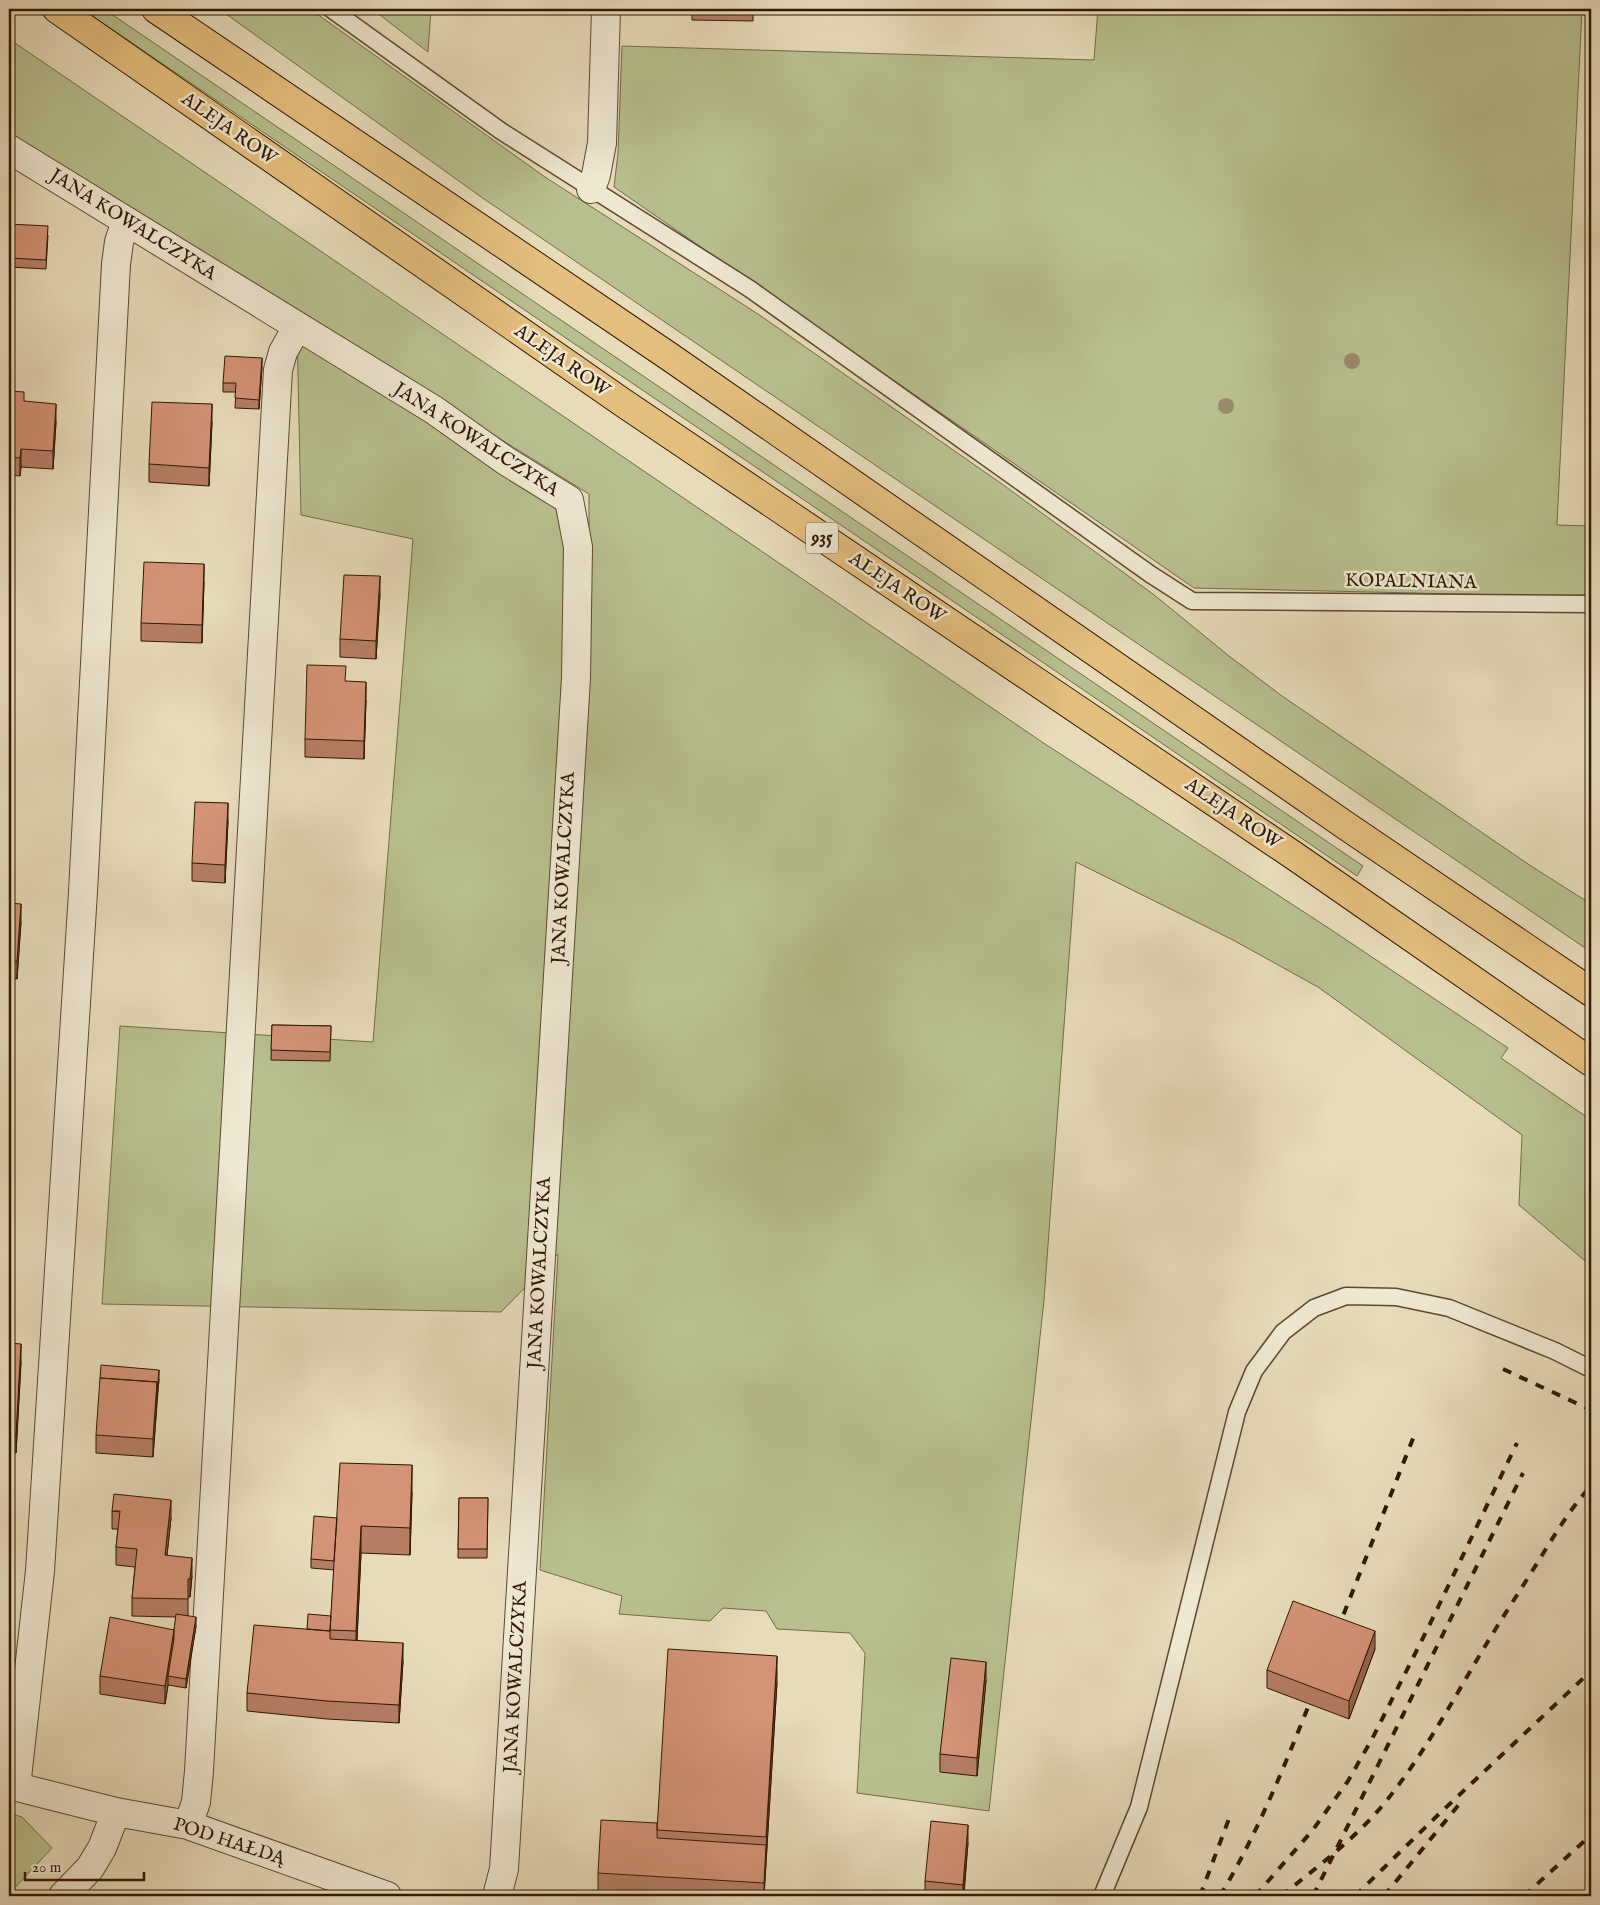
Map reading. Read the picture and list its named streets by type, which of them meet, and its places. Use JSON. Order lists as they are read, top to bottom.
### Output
{
  "streets": {
    "main road": ["ALEJA ROW", "935"],
    "street": ["JANA KOWALCZYKA", "POD HAŁDĄ"],
    "lane": ["KOPALNIANA"]
  },
  "scale_bar": "20 m"
}
